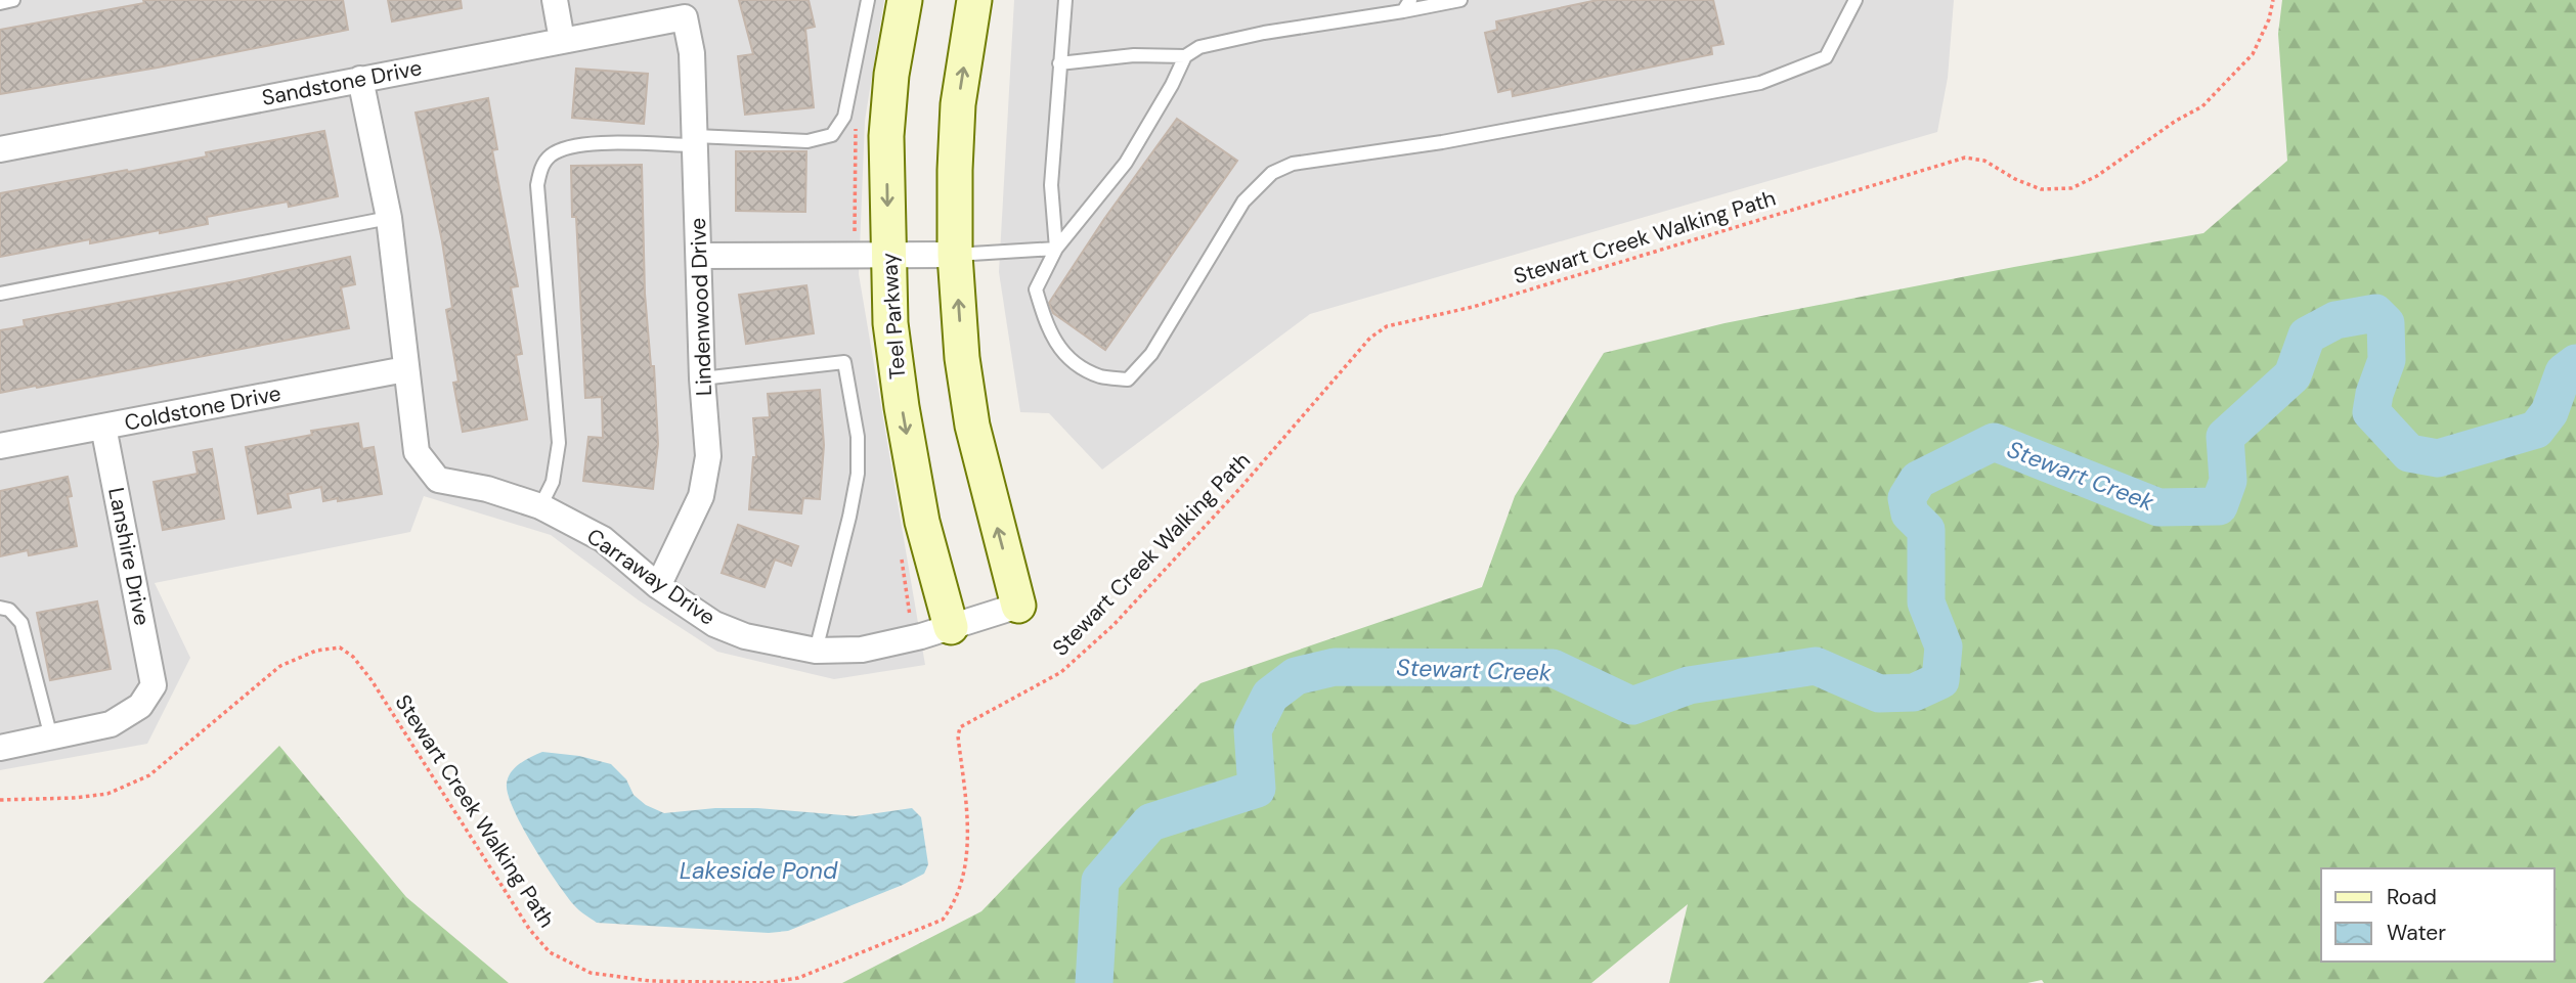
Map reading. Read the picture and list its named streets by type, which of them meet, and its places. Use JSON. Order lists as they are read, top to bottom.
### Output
{
  "streets": {
    "street": [
      "Sandstone Drive",
      "Lindenwood Drive",
      "Teel Parkway",
      "Coldstone Drive",
      "Lanshire Drive",
      "Carraway Drive"
    ],
    "path": ["Stewart Creek Walking Path"]
  },
  "crossings": [
    ["Sandstone Drive", "Lindenwood Drive"],
    ["Sandstone Drive", "Carraway Drive"],
    ["Lindenwood Drive", "Carraway Drive"],
    ["Teel Parkway", "Carraway Drive"],
    ["Coldstone Drive", "Lanshire Drive"],
    ["Coldstone Drive", "Carraway Drive"]
  ],
  "water": ["Stewart Creek", "Lakeside Pond"],
  "legend": ["Road", "Water"]
}
